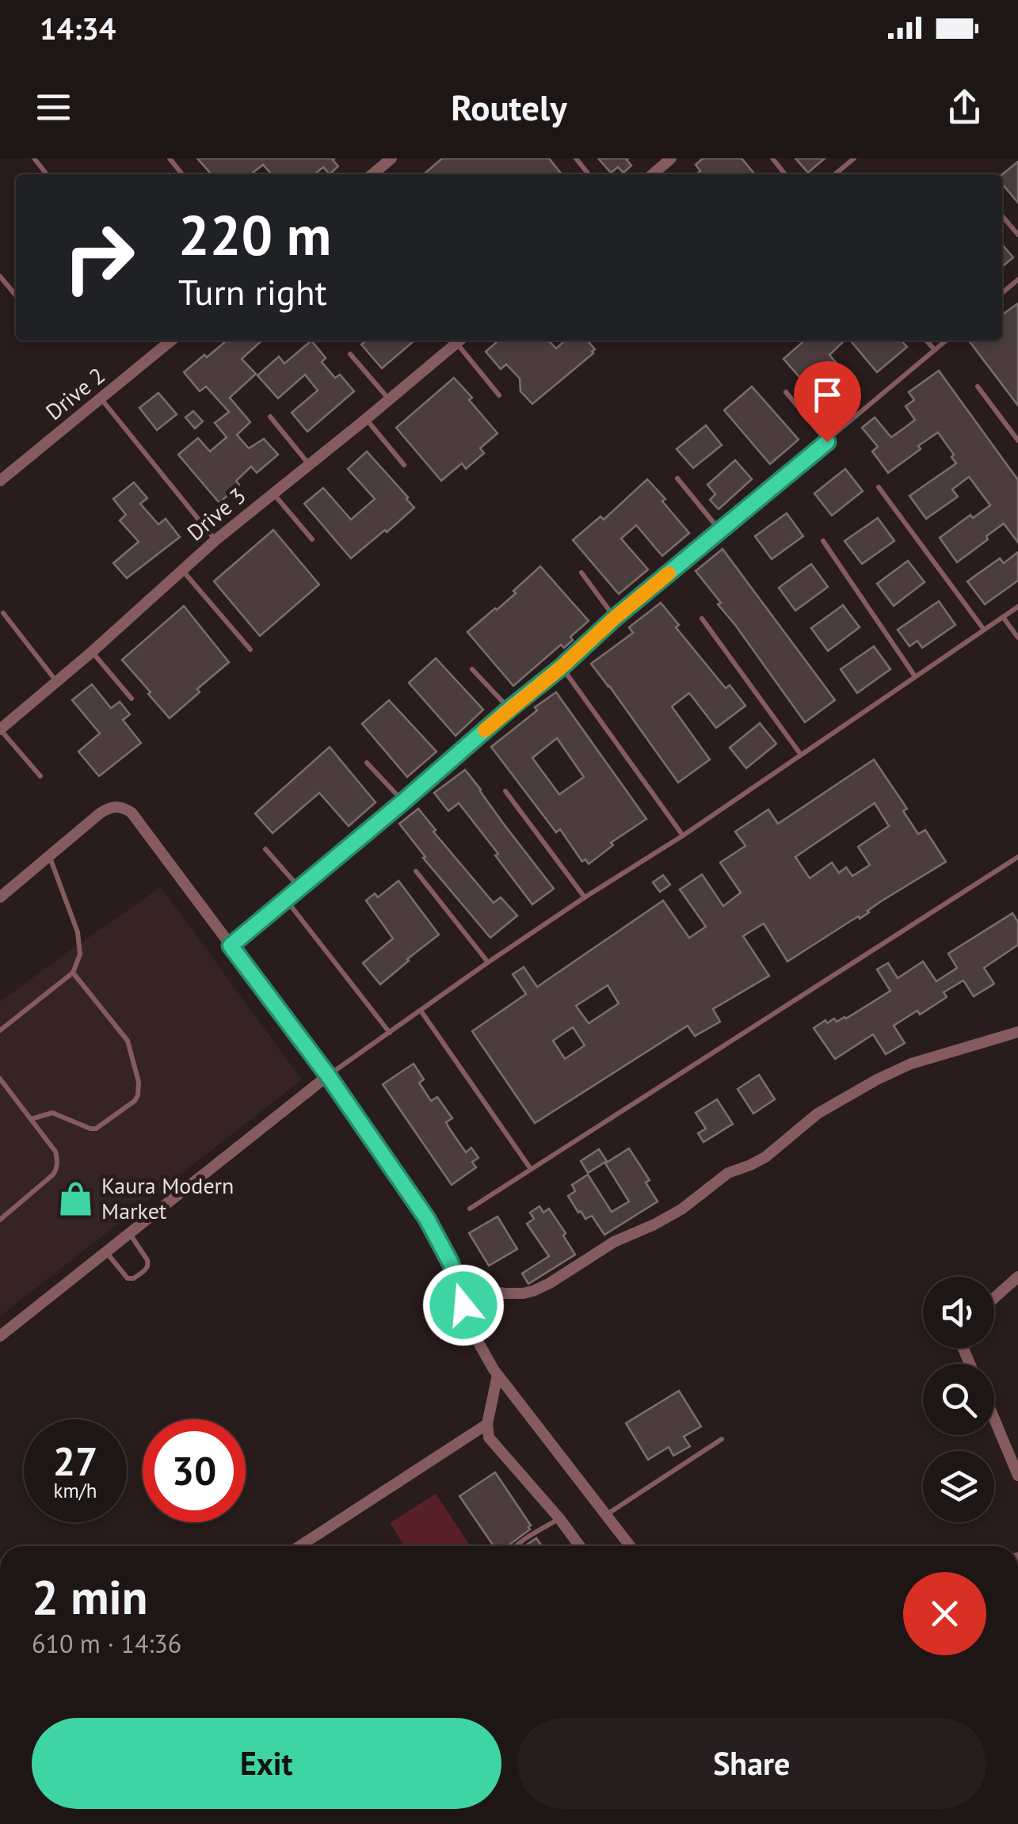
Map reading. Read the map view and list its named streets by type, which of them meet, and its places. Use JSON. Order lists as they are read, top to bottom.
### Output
{
  "streets": {
    "street": ["Drive 2", "Drive 3"]
  },
  "places": {
    "shop": ["Kaura Modern Market"]
  },
  "page": {
    "status": "14:34",
    "header": "Routely",
    "turn": ["220 m", "Turn right"],
    "speed": "27 km/h",
    "limit": "30",
    "heading": ["2 min", "610 m · 14:36"],
    "buttons": ["Exit", "Share"]
  }
}
